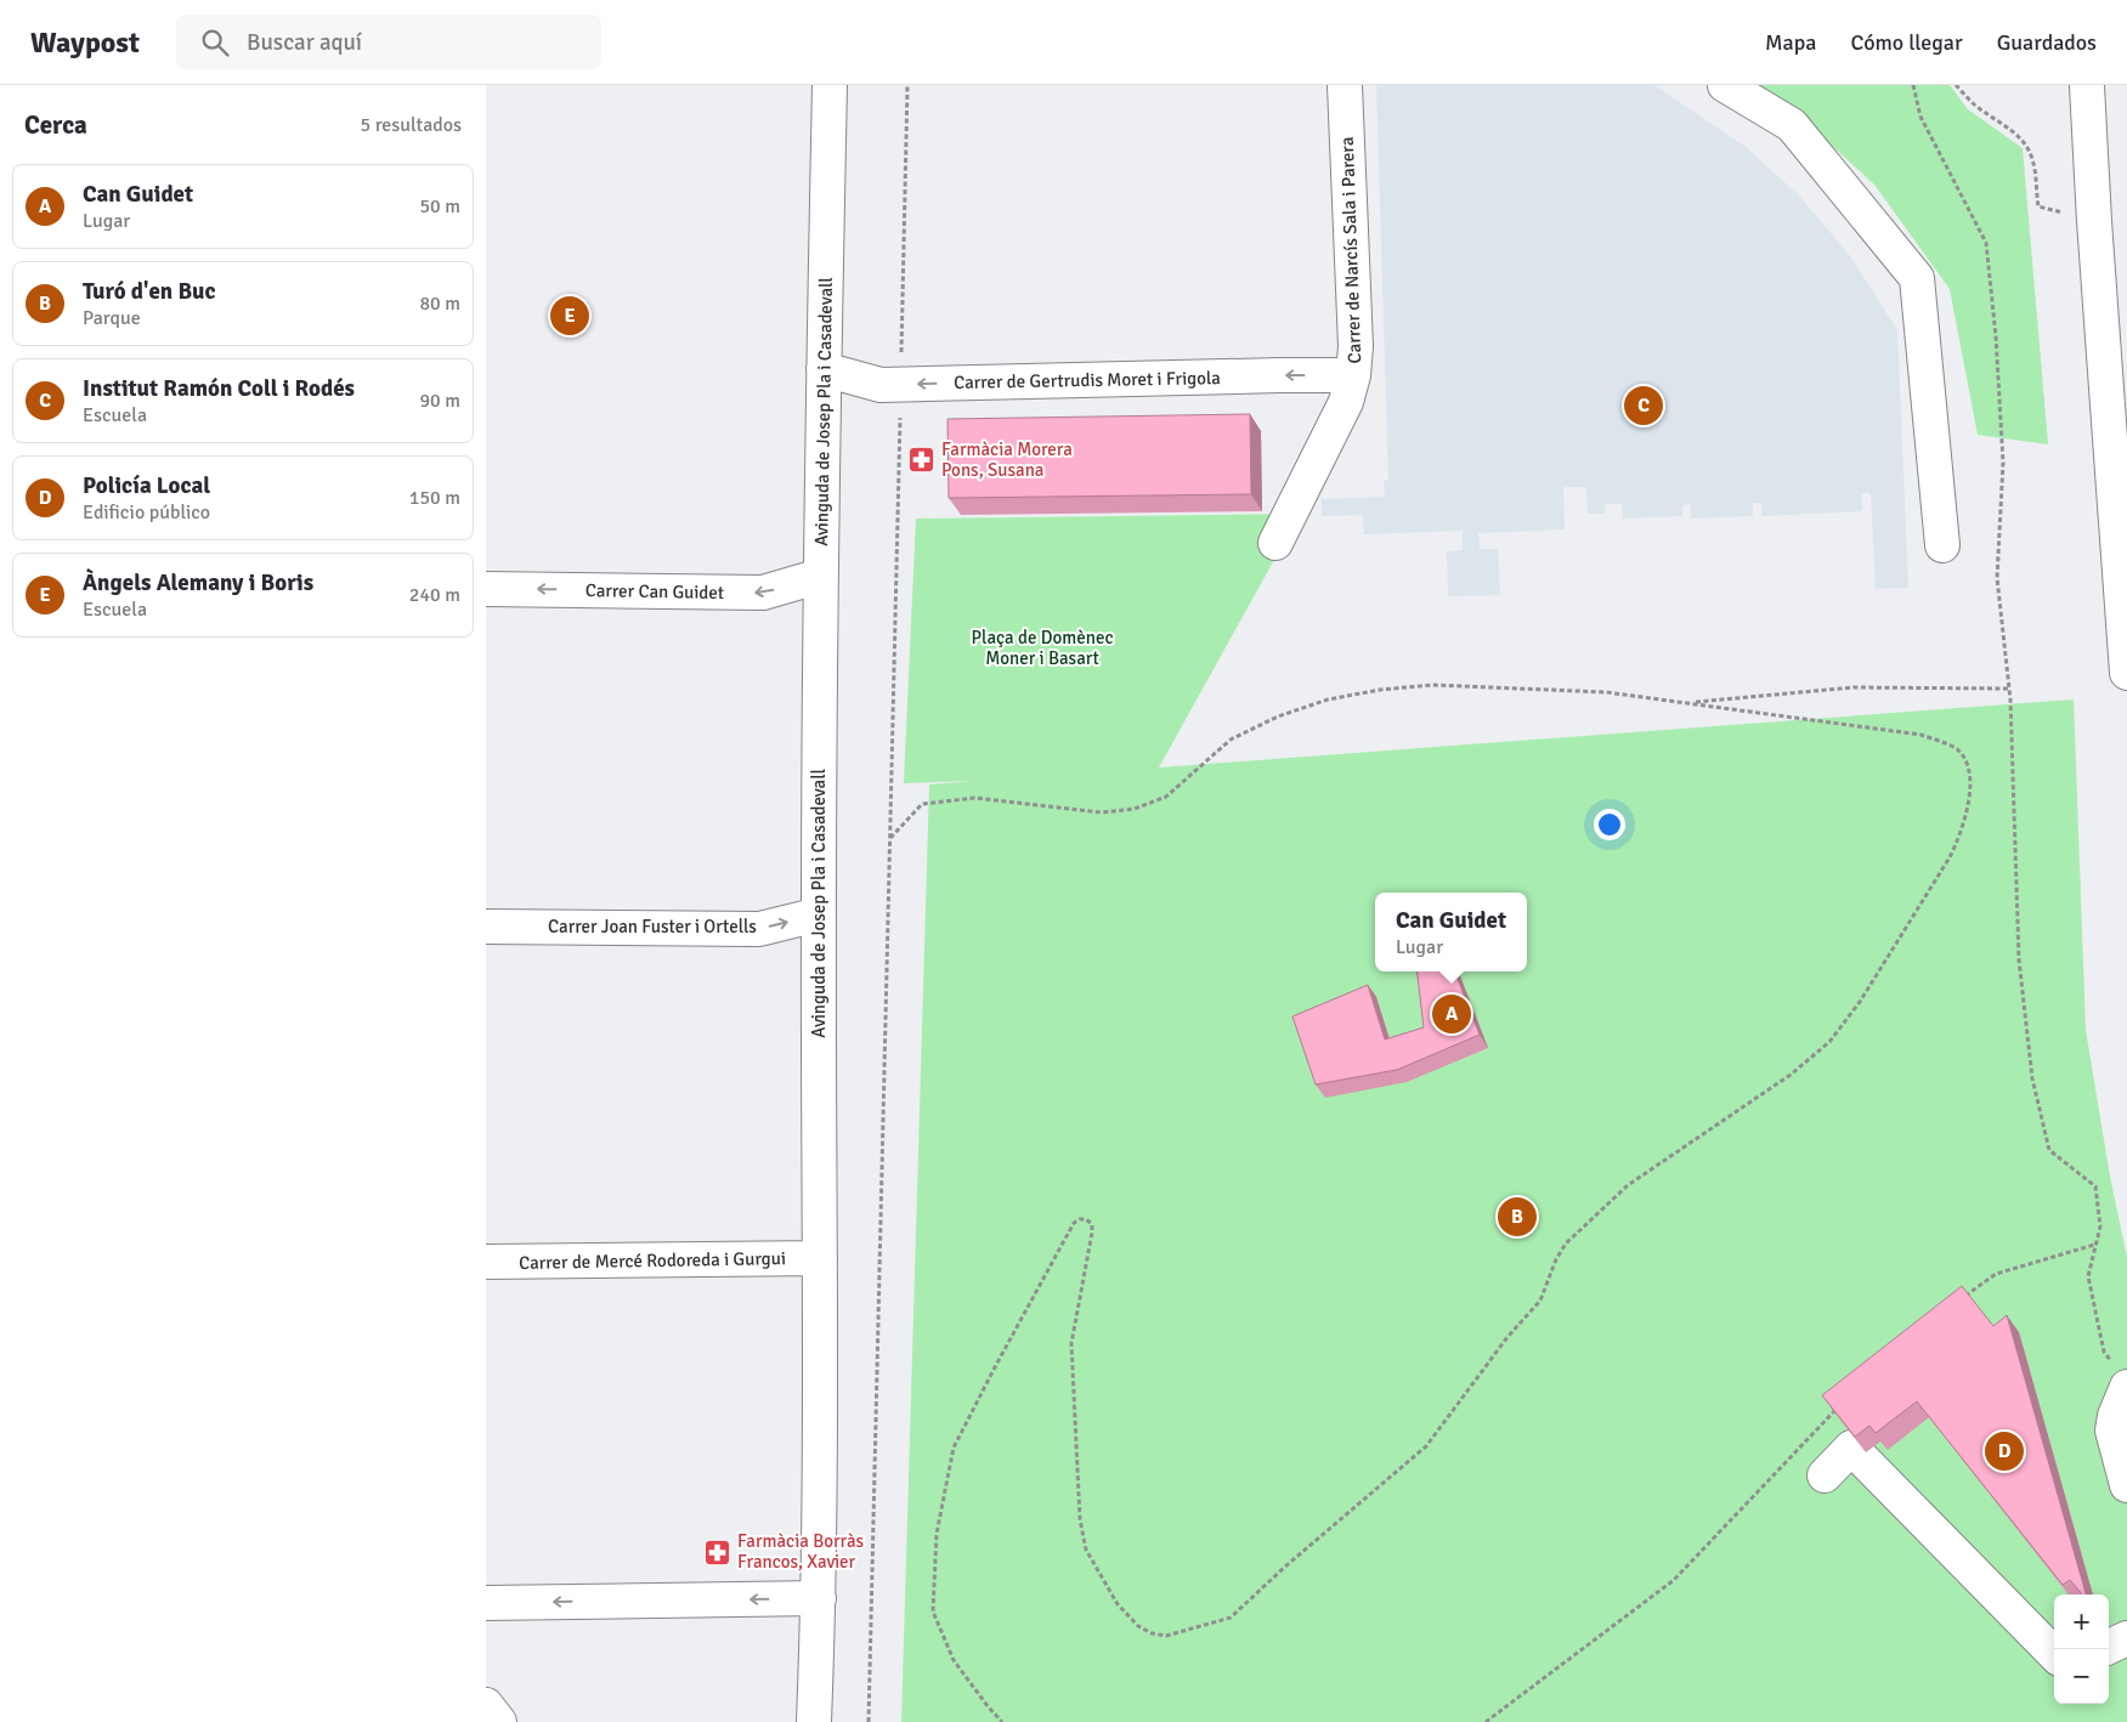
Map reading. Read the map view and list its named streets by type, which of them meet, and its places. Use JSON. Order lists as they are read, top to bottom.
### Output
{
  "streets": {
    "street": [
      "Carrer de Narcís Sala i Parera",
      "Carrer de Gertrudis Moret i Frigola",
      "Avinguda de Josep Pla i Casadevall",
      "Carrer Can Guidet",
      "Carrer Joan Fuster i Ortells",
      "Carrer de Mercé Rodoreda i Gurgui"
    ]
  },
  "crossings": [
    ["Carrer de Narcís Sala i Parera", "Carrer de Gertrudis Moret i Frigola"],
    ["Carrer de Gertrudis Moret i Frigola", "Avinguda de Josep Pla i Casadevall"],
    ["Avinguda de Josep Pla i Casadevall", "Carrer Can Guidet"],
    ["Avinguda de Josep Pla i Casadevall", "Carrer Joan Fuster i Ortells"],
    ["Avinguda de Josep Pla i Casadevall", "Carrer de Mercé Rodoreda i Gurgui"]
  ],
  "one_way": ["Carrer de Gertrudis Moret i Frigola", "Carrer Can Guidet", "Carrer Joan Fuster i Ortells"],
  "parks": ["Plaça de Domènec Moner i Basart"],
  "places": {
    "pharmacy": ["Farmàcia Morera Pons, Susana", "Farmàcia Borràs Francos, Xavier"]
  },
  "page": {
    "header": "Waypost",
    "search": "Buscar aquí",
    "nav": ["Mapa", "Cómo llegar", "Guardados"],
    "heading": ["Cerca", "5 resultados"],
    "list": [
      {
        "mark": "A",
        "name": "Can Guidet",
        "note": "Lugar",
        "value": "50 m"
      },
      {
        "mark": "B",
        "name": "Turó d'en Buc",
        "note": "Parque",
        "value": "80 m"
      },
      {
        "mark": "C",
        "name": "Institut Ramón Coll i Rodés",
        "note": "Escuela",
        "value": "90 m"
      },
      {
        "mark": "D",
        "name": "Policía Local",
        "note": "Edificio público",
        "value": "150 m"
      },
      {
        "mark": "E",
        "name": "Àngels Alemany i Boris",
        "note": "Escuela",
        "value": "240 m"
      }
    ],
    "pins": [
      "E",
      "C",
      "A",
      "B",
      "D"
    ],
    "popup": ["Can Guidet", "Lugar"],
    "map_buttons": ["+", "−"]
  }
}
